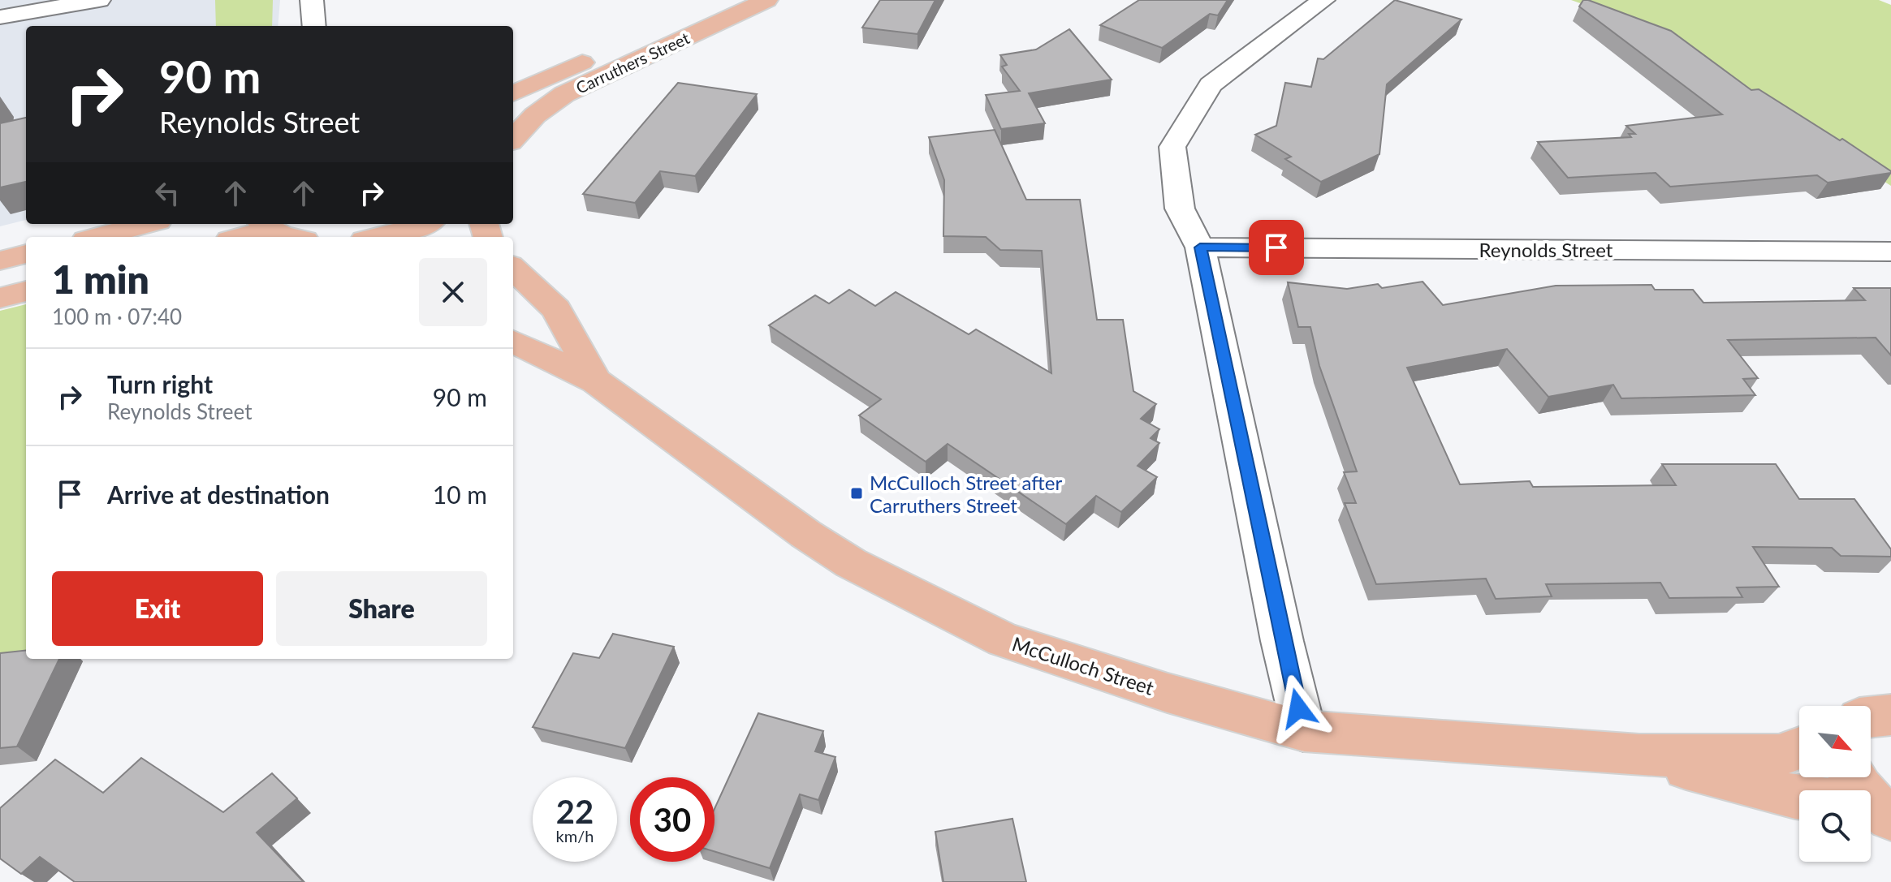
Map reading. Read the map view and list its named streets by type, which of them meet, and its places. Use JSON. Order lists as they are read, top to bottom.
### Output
{
  "streets": {
    "main road": ["Carruthers Street", "McCulloch Street"],
    "street": ["Reynolds Street"]
  },
  "places": {
    "transit": ["McCulloch Street after Carruthers Street"]
  },
  "north": "bottom right",
  "page": {
    "turn": ["90 m", "Reynolds Street"],
    "heading": ["1 min", "100 m · 07:40"],
    "list": [
      {
        "name": "Turn right",
        "note": "Reynolds Street",
        "value": "90 m"
      },
      {
        "name": "Arrive at destination",
        "value": "10 m"
      }
    ],
    "buttons": ["Exit", "Share"],
    "speed": "22 km/h",
    "limit": "30"
  }
}
